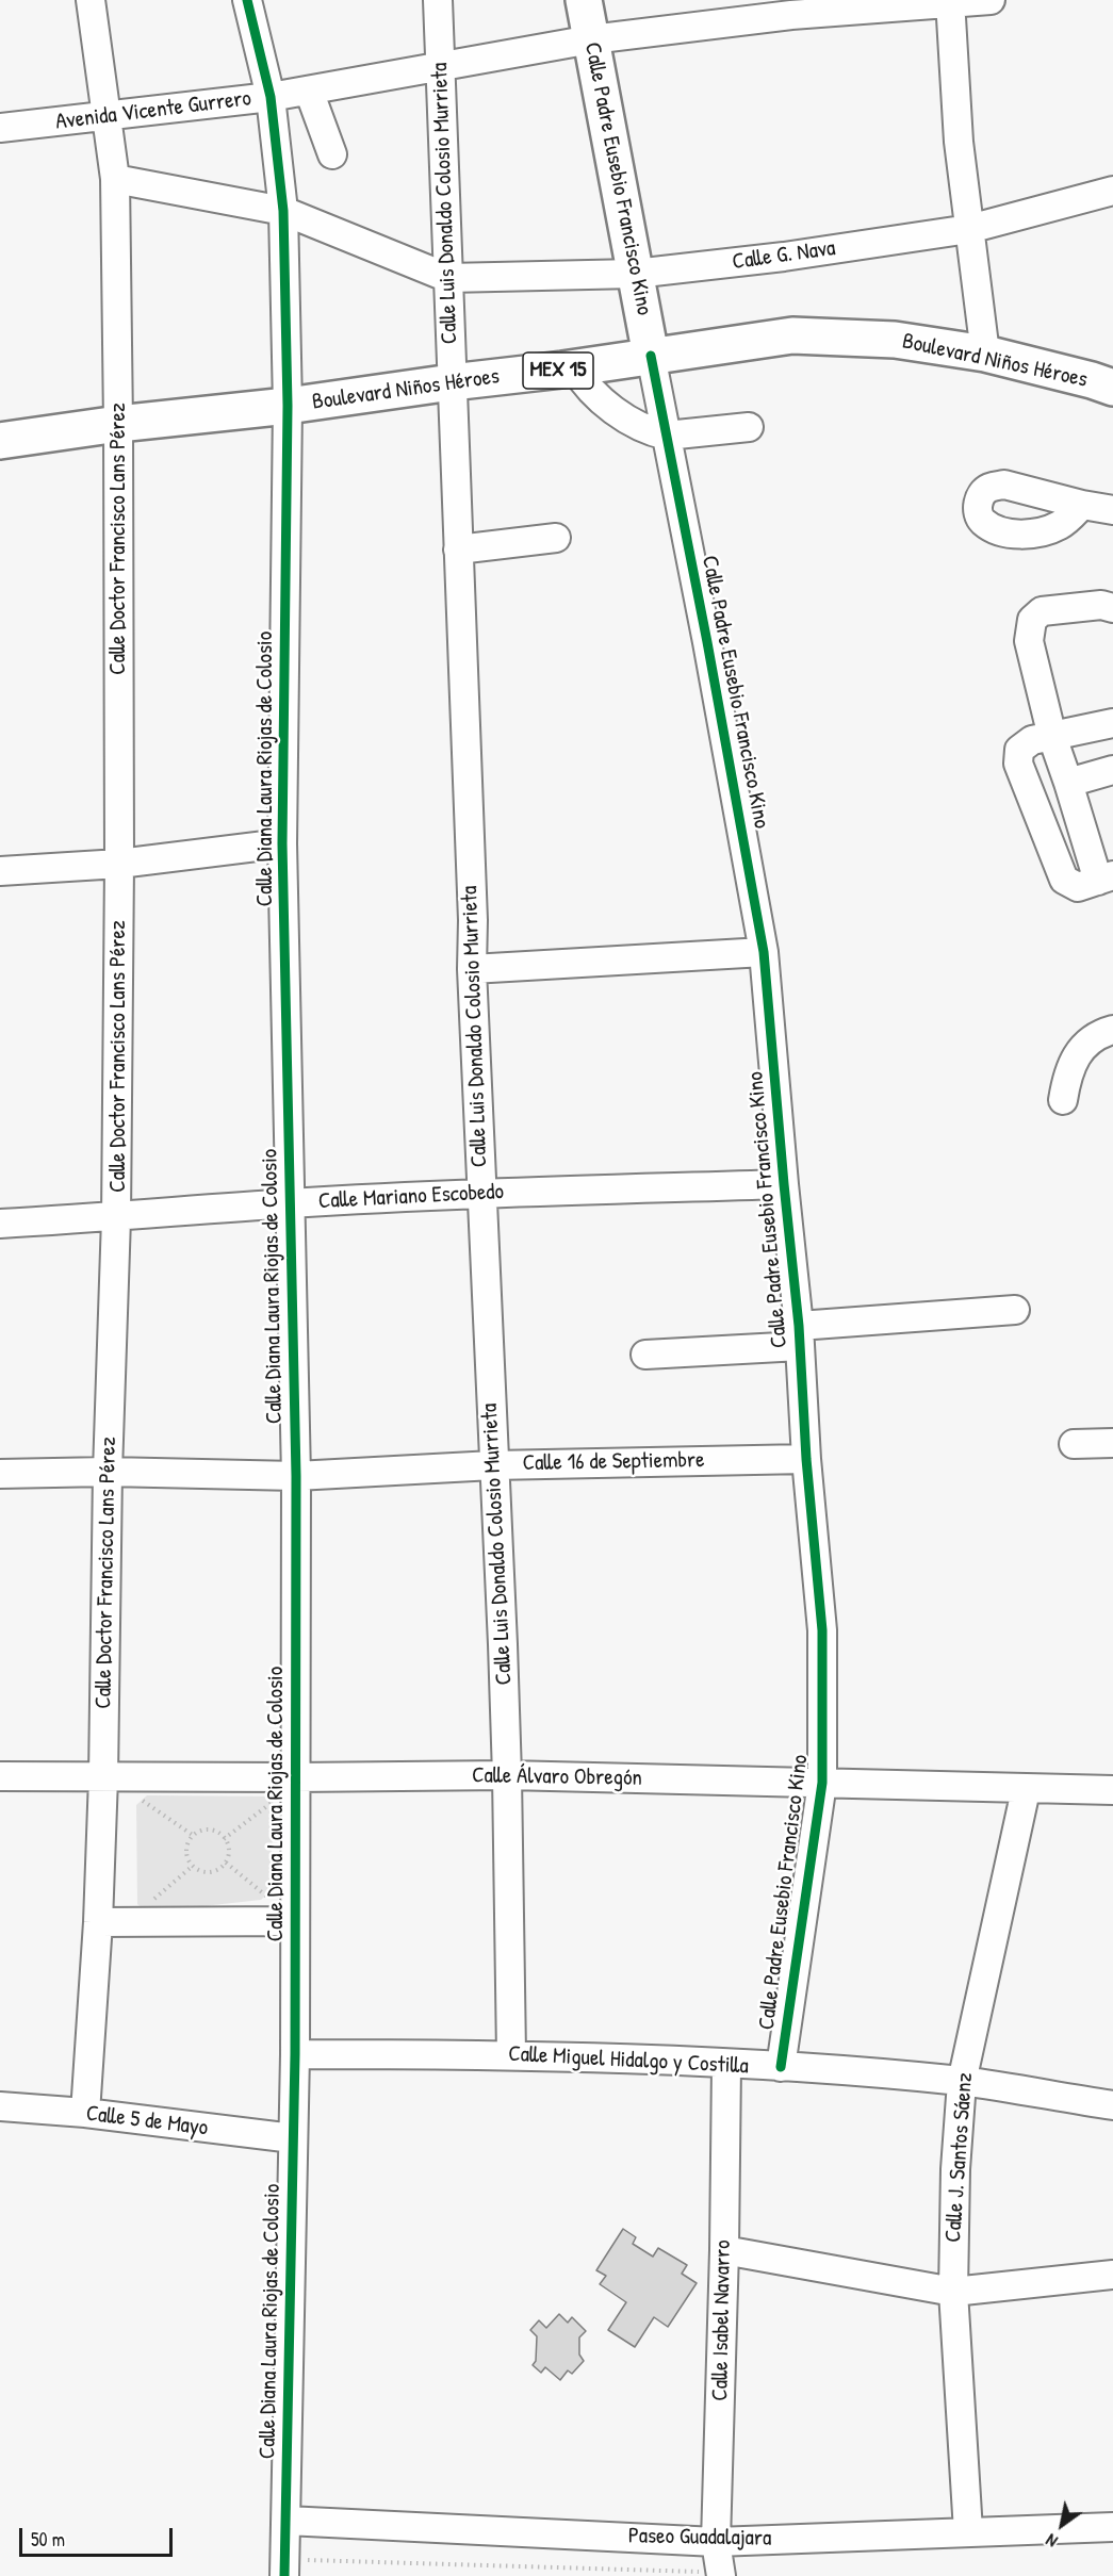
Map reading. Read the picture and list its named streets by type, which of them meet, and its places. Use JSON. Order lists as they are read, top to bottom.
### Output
{
  "streets": {
    "main road": ["Calle Padre Eusebio Francisco Kino", "Boulevard Niños Héroes", "MEX 15"],
    "street": [
      "Avenida Vicente Gurrero",
      "Calle Luis Donaldo Colosio Murrieta",
      "Calle G. Nava",
      "Calle Doctor Francisco Lans Pérez",
      "Calle Diana Laura Riojas de Colosio",
      "Calle Mariano Escobedo",
      "Calle 16 de Septiembre",
      "Calle Álvaro Obregón",
      "Calle Miguel Hidalgo y Costilla",
      "Calle 5 de Mayo",
      "Calle J. Santos Sáenz",
      "Calle Isabel Navarro",
      "Paseo Guadalajara"
    ]
  },
  "crossings": [
    ["Avenida Vicente Gurrero", "Calle Padre Eusebio Francisco Kino"],
    ["Avenida Vicente Gurrero", "Calle Luis Donaldo Colosio Murrieta"],
    ["Avenida Vicente Gurrero", "Calle Doctor Francisco Lans Pérez"],
    ["Avenida Vicente Gurrero", "Calle Diana Laura Riojas de Colosio"],
    ["Calle Padre Eusebio Francisco Kino", "Calle G. Nava"],
    ["Calle Padre Eusebio Francisco Kino", "Boulevard Niños Héroes"],
    ["Calle Padre Eusebio Francisco Kino", "Calle Mariano Escobedo"],
    ["Calle Padre Eusebio Francisco Kino", "Calle 16 de Septiembre"],
    ["Calle Padre Eusebio Francisco Kino", "Calle Álvaro Obregón"],
    ["Calle Padre Eusebio Francisco Kino", "Calle Miguel Hidalgo y Costilla"],
    ["Calle Luis Donaldo Colosio Murrieta", "Calle G. Nava"],
    ["Calle Luis Donaldo Colosio Murrieta", "Boulevard Niños Héroes"],
    ["Calle Luis Donaldo Colosio Murrieta", "Calle Mariano Escobedo"],
    ["Calle Luis Donaldo Colosio Murrieta", "Calle 16 de Septiembre"],
    ["Calle Luis Donaldo Colosio Murrieta", "Calle Álvaro Obregón"],
    ["Calle Luis Donaldo Colosio Murrieta", "Calle Miguel Hidalgo y Costilla"],
    ["Boulevard Niños Héroes", "Calle Doctor Francisco Lans Pérez"],
    ["Boulevard Niños Héroes", "Calle Diana Laura Riojas de Colosio"],
    ["Calle Doctor Francisco Lans Pérez", "Calle Mariano Escobedo"],
    ["Calle Doctor Francisco Lans Pérez", "Calle 16 de Septiembre"],
    ["Calle Doctor Francisco Lans Pérez", "Calle Álvaro Obregón"],
    ["Calle Doctor Francisco Lans Pérez", "Calle 5 de Mayo"],
    ["Calle Diana Laura Riojas de Colosio", "Calle Mariano Escobedo"],
    ["Calle Diana Laura Riojas de Colosio", "Calle 16 de Septiembre"],
    ["Calle Diana Laura Riojas de Colosio", "Calle Álvaro Obregón"],
    ["Calle Diana Laura Riojas de Colosio", "Calle Miguel Hidalgo y Costilla"],
    ["Calle Diana Laura Riojas de Colosio", "Calle 5 de Mayo"],
    ["Calle Diana Laura Riojas de Colosio", "Paseo Guadalajara"],
    ["Calle Álvaro Obregón", "Calle J. Santos Sáenz"],
    ["Calle Miguel Hidalgo y Costilla", "Calle J. Santos Sáenz"],
    ["Calle Miguel Hidalgo y Costilla", "Calle Isabel Navarro"],
    ["Calle J. Santos Sáenz", "Paseo Guadalajara"],
    ["Calle Isabel Navarro", "Paseo Guadalajara"]
  ],
  "scale_bar": "50 m",
  "north": "bottom left"
}
